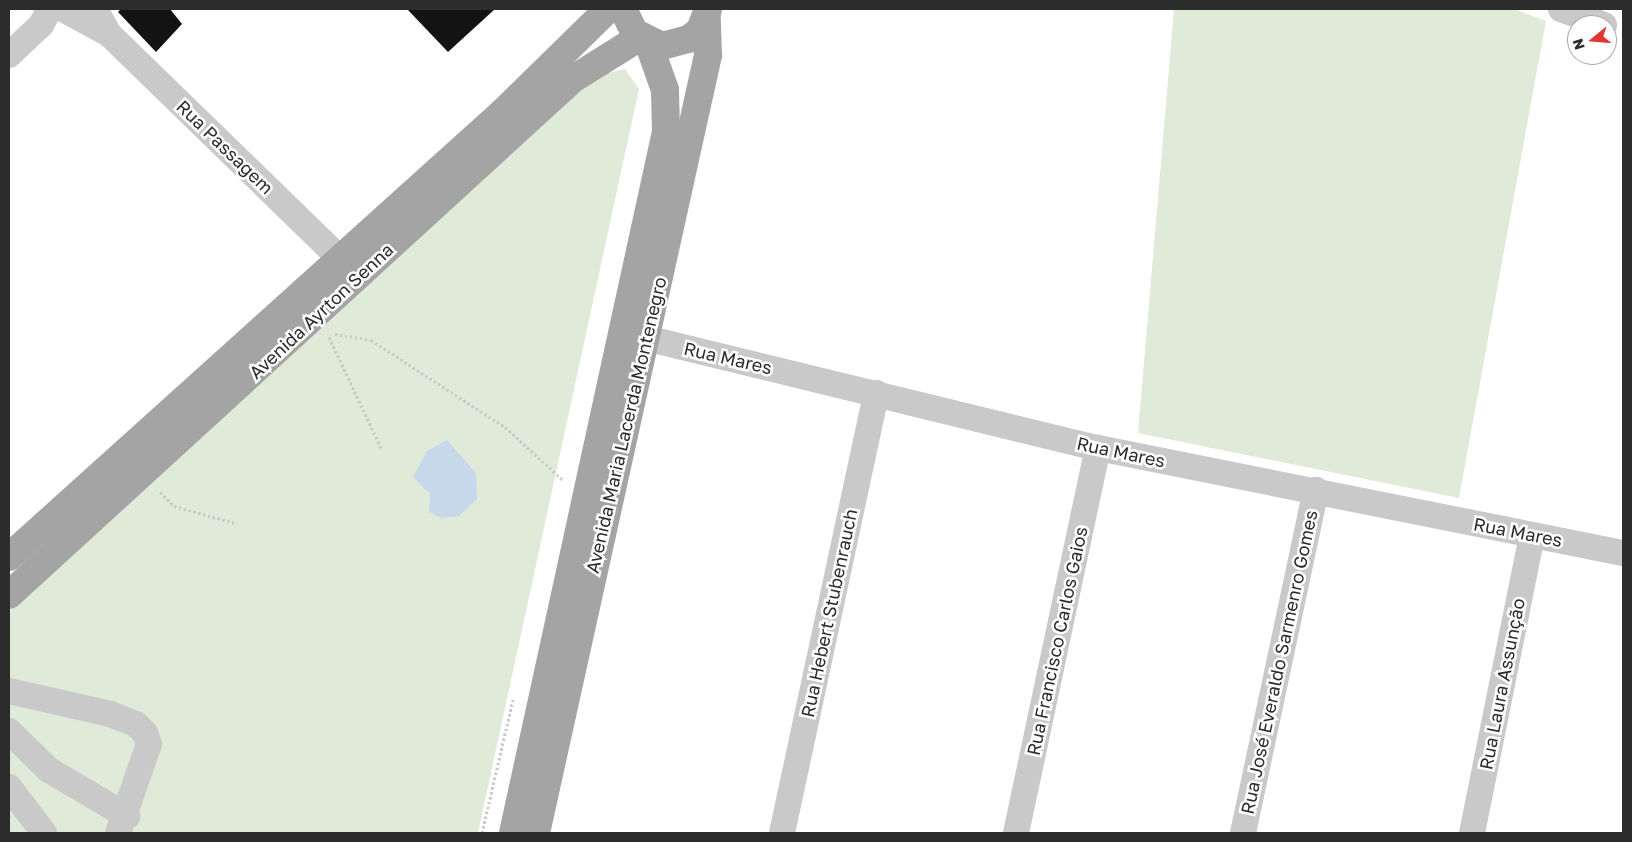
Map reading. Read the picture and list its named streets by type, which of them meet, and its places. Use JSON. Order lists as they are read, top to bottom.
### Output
{
  "streets": {
    "main road": ["Avenida Ayrton Senna", "Avenida Maria Lacerda Montenegro"],
    "street": [
      "Rua Passagem",
      "Rua Mares",
      "Rua Hebert Stubenrauch",
      "Rua Francisco Carlos Gaios",
      "Rua José Everaldo Sarmenro Gomes",
      "Rua Laura Assunção"
    ]
  },
  "crossings": [
    ["Rua Passagem", "Avenida Ayrton Senna"],
    ["Avenida Ayrton Senna", "Avenida Maria Lacerda Montenegro"],
    ["Rua Mares", "Avenida Maria Lacerda Montenegro"],
    ["Rua Mares", "Rua Hebert Stubenrauch"],
    ["Rua Mares", "Rua Francisco Carlos Gaios"],
    ["Rua Mares", "Rua José Everaldo Sarmenro Gomes"],
    ["Rua Mares", "Rua Laura Assunção"]
  ],
  "north": "left"
}
